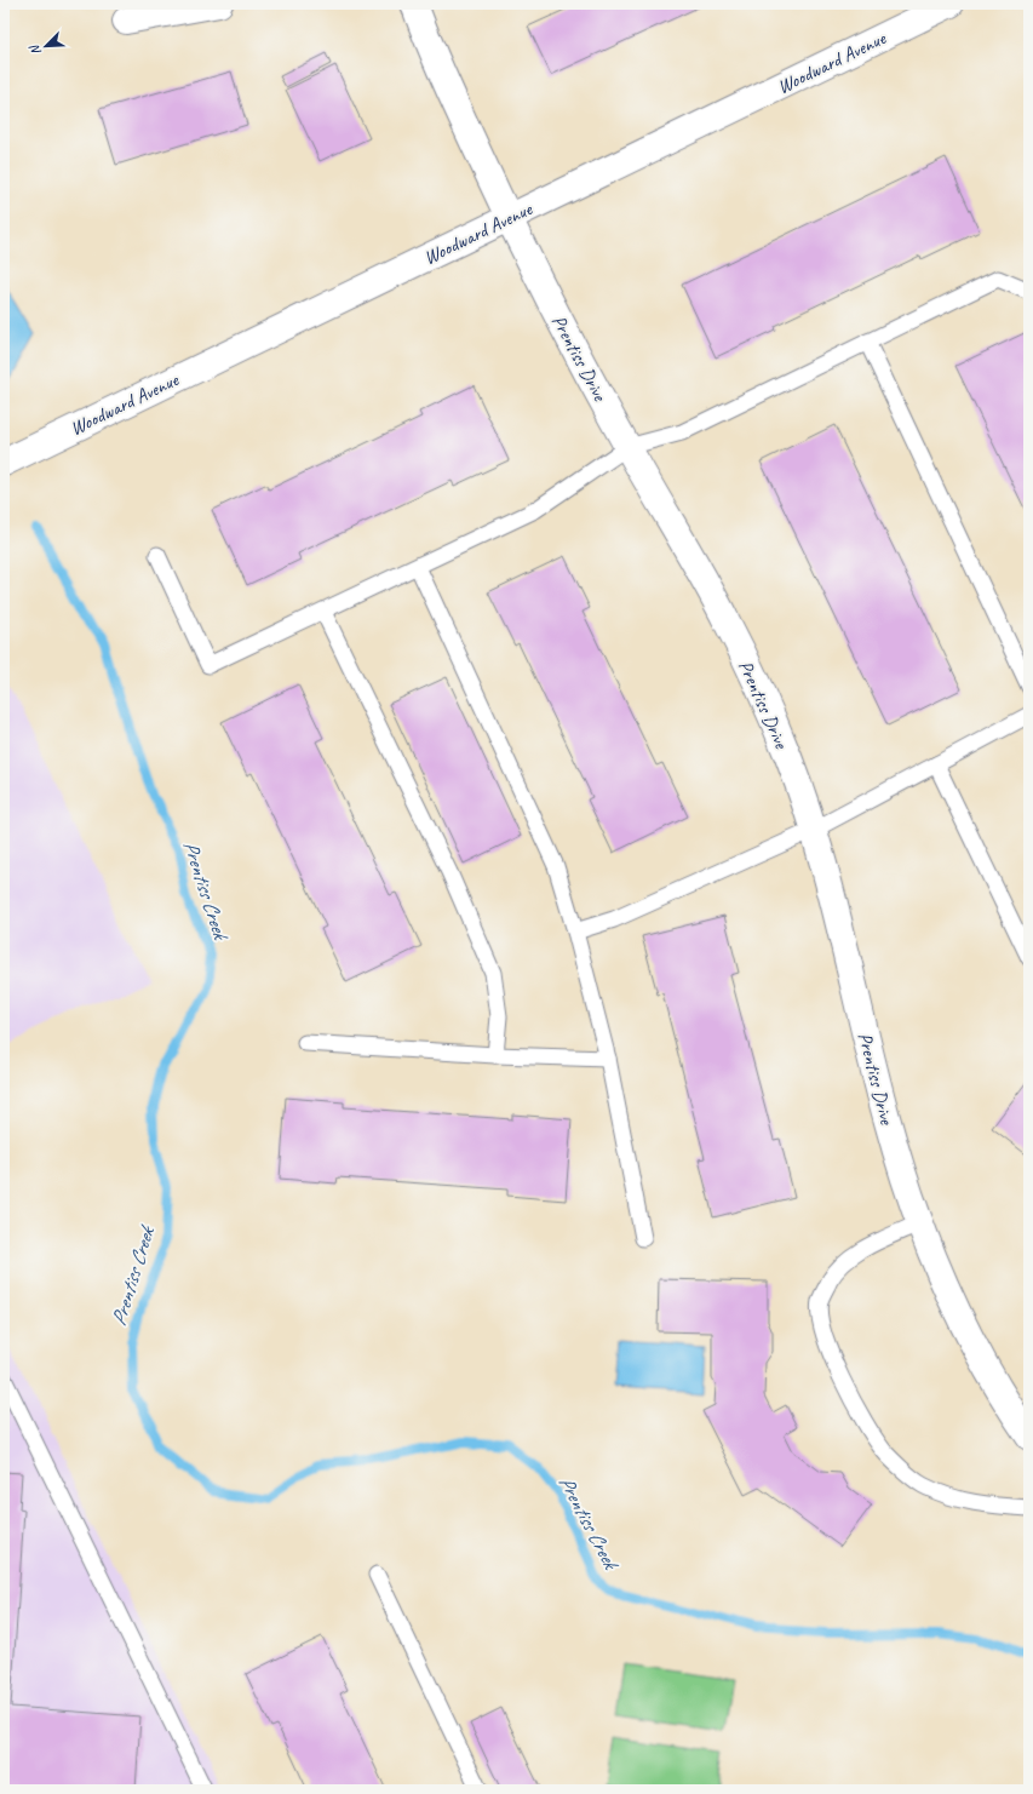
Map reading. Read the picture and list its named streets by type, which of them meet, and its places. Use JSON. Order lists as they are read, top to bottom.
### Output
{
  "streets": {
    "street": ["Woodward Avenue", "Prentiss Drive"]
  },
  "crossings": [
    ["Woodward Avenue", "Prentiss Drive"]
  ],
  "water": ["Prentiss Creek"],
  "north": "bottom left"
}
